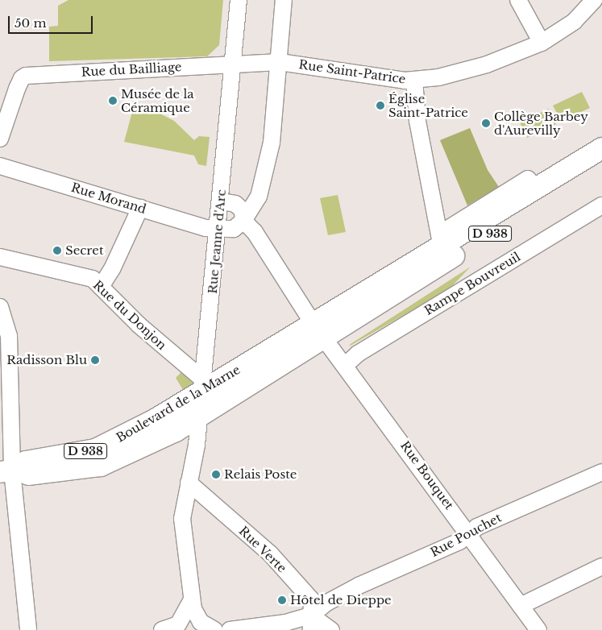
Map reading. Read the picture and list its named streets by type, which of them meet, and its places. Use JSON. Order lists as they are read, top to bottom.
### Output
{
  "streets": {
    "main road": ["D 938", "Boulevard de la Marne"],
    "street": [
      "Rue du Bailliage",
      "Rue Saint-Patrice",
      "Rue Morand",
      "Rue Jeanne d'Arc",
      "Rampe Bouvreuil",
      "Rue du Donjon",
      "Rue Bouquet",
      "Rue Pouchet",
      "Rue Verte"
    ]
  },
  "crossings": [
    ["Rue du Bailliage", "Rue Saint-Patrice"],
    ["Rue du Bailliage", "Rue Jeanne d'Arc"],
    ["Rue Saint-Patrice", "Rue Jeanne d'Arc"],
    ["Rue Morand", "Rue Jeanne d'Arc"],
    ["Rue Morand", "Rue Bouquet"],
    ["Rue Jeanne d'Arc", "Rue du Donjon"],
    ["Rue Jeanne d'Arc", "Boulevard de la Marne"],
    ["Rue Jeanne d'Arc", "Rue Bouquet"],
    ["Rue Jeanne d'Arc", "Rue Verte"],
    ["Rampe Bouvreuil", "Rue Bouquet"],
    ["Rue du Donjon", "Boulevard de la Marne"],
    ["Boulevard de la Marne", "Rue Bouquet"],
    ["Rue Bouquet", "Rue Pouchet"],
    ["Rue Pouchet", "Rue Verte"]
  ],
  "places": [
    "Musée de la Céramique",
    "Église Saint-Patrice",
    "Collège Barbey d'Aurevilly",
    "Secret",
    "Radisson Blu",
    "Relais Poste",
    "Hôtel de Dieppe"
  ],
  "scale_bar": "50 m"
}
